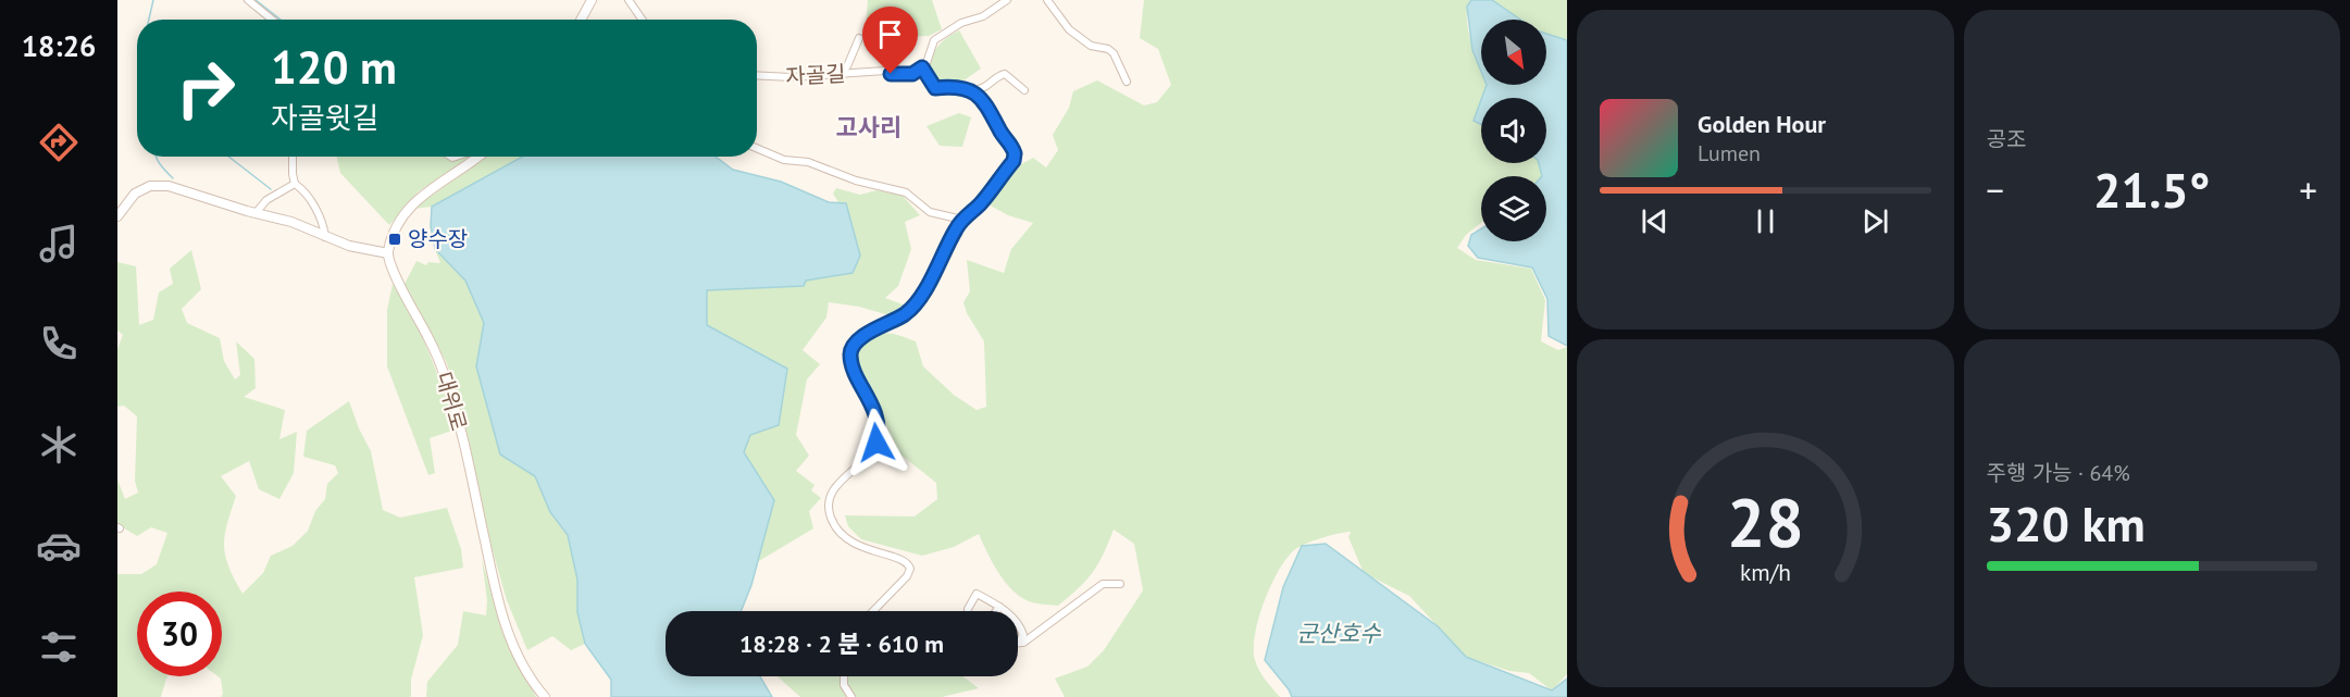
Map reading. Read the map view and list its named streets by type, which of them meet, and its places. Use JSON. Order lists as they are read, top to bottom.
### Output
{
  "streets": {
    "main road": ["대위로"],
    "street": ["자골길"]
  },
  "districts": ["고사리"],
  "water": ["군산호수"],
  "places": {
    "transit": ["양수장"]
  },
  "north": "bottom right",
  "page": {
    "tabs": "18:26",
    "tile": [
      "공조",
      ["주행 가능 · 64%", "320 km"]
    ],
    "turn": ["120 m", "자골윗길"],
    "song": ["Golden Hour", "Lumen"],
    "heat": ["−", "21.5°", "+"],
    "limit": "30",
    "trip": "18:28 · 2 분 · 610 m",
    "gauge": ["28", "km/h"]
  }
}
